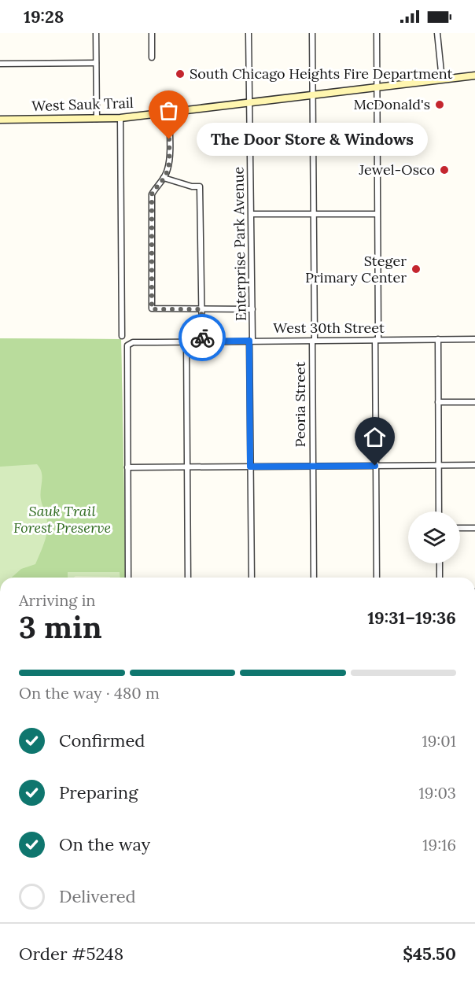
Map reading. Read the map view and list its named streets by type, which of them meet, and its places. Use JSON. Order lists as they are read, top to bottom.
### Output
{
  "streets": {
    "main road": ["West Sauk Trail"],
    "street": ["Enterprise Park Avenue", "West 30th Street", "Peoria Street"]
  },
  "crossings": [
    ["West Sauk Trail", "Enterprise Park Avenue"],
    ["West Sauk Trail", "Peoria Street"],
    ["Enterprise Park Avenue", "West 30th Street"],
    ["West 30th Street", "Peoria Street"]
  ],
  "parks": ["Sauk Trail Forest Preserve"],
  "places": [
    "South Chicago Heights Fire Department",
    "McDonald's",
    "The Door Store & Windows",
    "Jewel-Osco",
    "Steger Primary Center"
  ],
  "page": {
    "status": "19:28",
    "bubble": "The Door Store & Windows",
    "heading": ["3 min", "Arriving in", "19:31–19:36"],
    "panel": ["Order #5248", "$45.50"],
    "bar": "On the way · 480 m",
    "list": [
      ["Confirmed", "19:01"],
      ["Preparing", "19:03"],
      ["On the way", "19:16"],
      "Delivered"
    ]
  }
}
